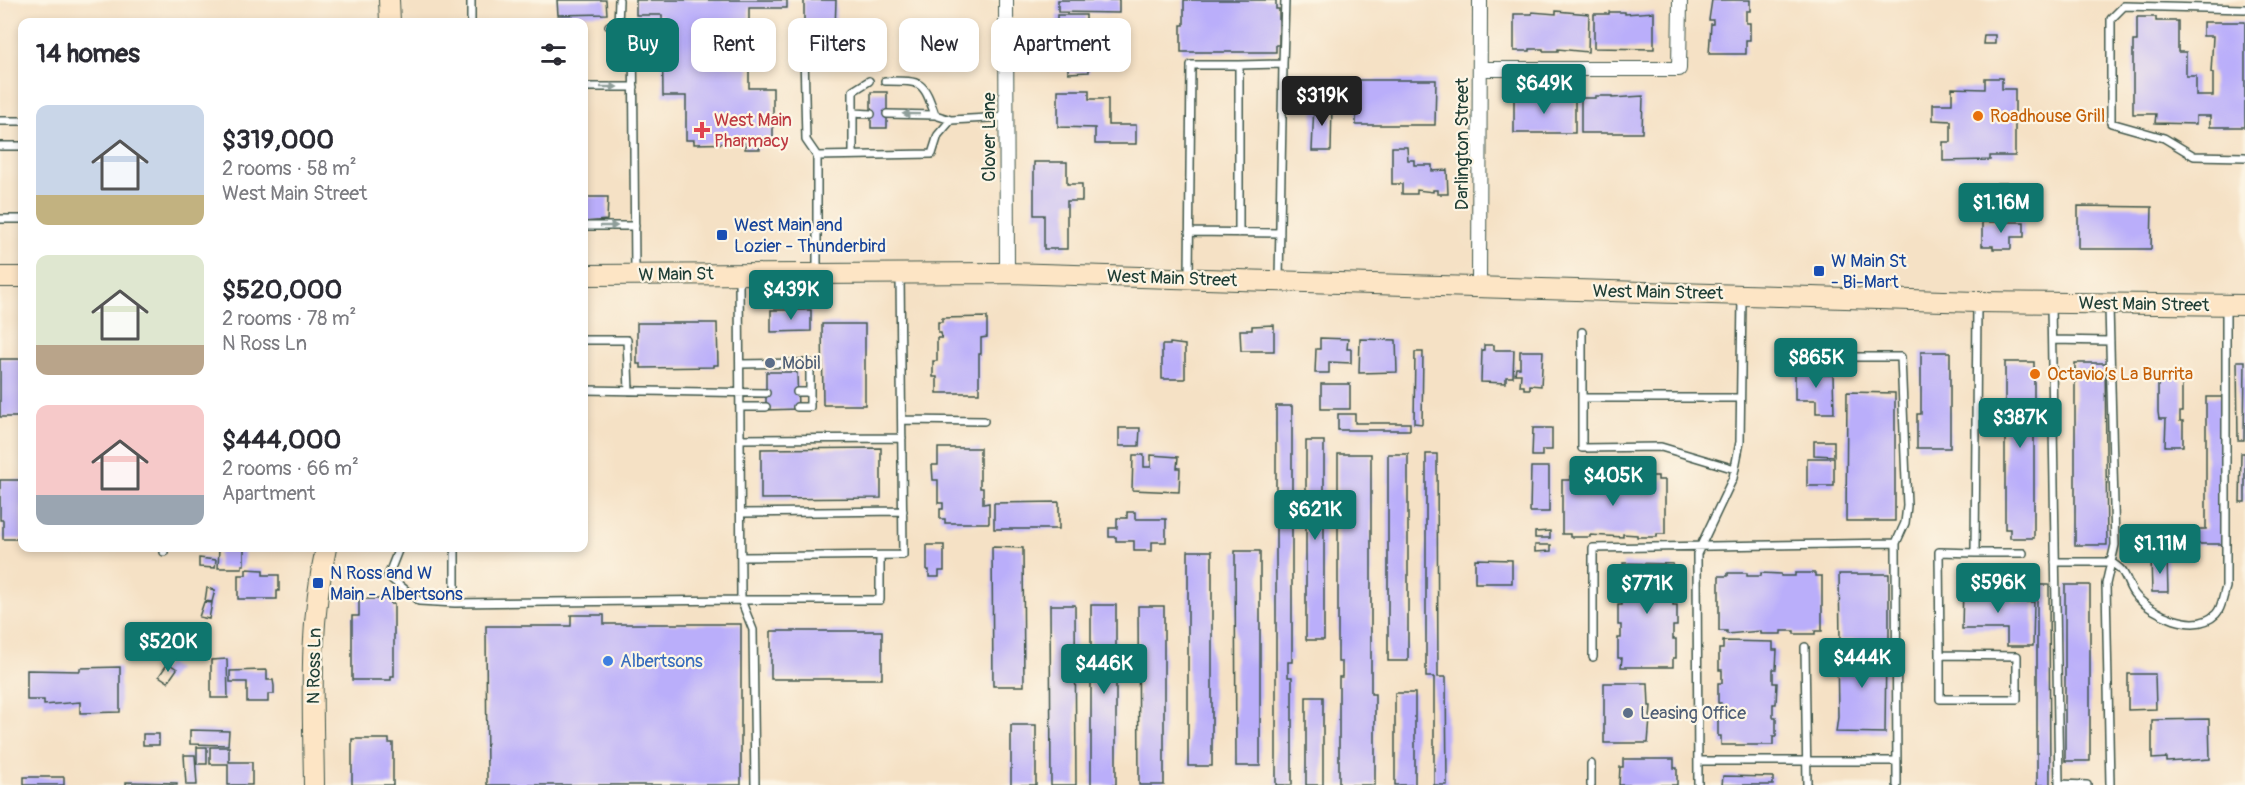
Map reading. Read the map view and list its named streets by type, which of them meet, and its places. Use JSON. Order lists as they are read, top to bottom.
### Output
{
  "streets": {
    "main road": ["W Main St", "West Main Street", "N Ross Ln"],
    "street": ["Clover Lane", "Darlington Street"]
  },
  "crossings": [
    ["Clover Lane", "West Main Street"],
    ["Darlington Street", "West Main Street"]
  ],
  "places": {
    "other": [
      "Roadhouse Grill",
      "Mobil",
      "Octavio’s La Burrita",
      "Albertsons",
      "Leasing Office"
    ],
    "health": ["West Main Pharmacy"],
    "transit": ["West Main and Lozier - Thunderbird", "W Main St - Bi-Mart", "N Ross and W Main - Albertsons"]
  },
  "page": {
    "chip": [
      "Buy",
      "Rent",
      "Filters",
      "New",
      "Apartment"
    ],
    "heading": "14 homes",
    "price": [
      "$649K",
      "$319K",
      "$1.16M",
      "$439K",
      "$865K",
      "$387K",
      "$405K",
      "$621K",
      "$1.11M",
      "$596K",
      "$771K",
      "$520K",
      "$444K",
      "$446K"
    ],
    "list": [
      {
        "name": "$319,000",
        "note": "2 rooms · 58 m² · West Main Street"
      },
      {
        "name": "$520,000",
        "note": "2 rooms · 78 m² · N Ross Ln"
      },
      {
        "name": "$444,000",
        "note": "2 rooms · 66 m² · Apartment"
      }
    ]
  }
}
